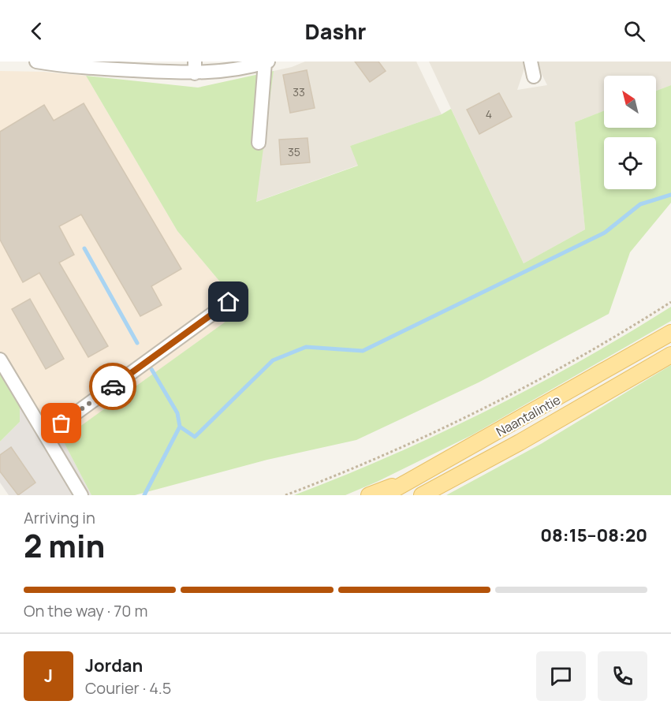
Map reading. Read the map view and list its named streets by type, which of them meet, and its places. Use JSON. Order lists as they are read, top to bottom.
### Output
{
  "streets": {
    "main road": ["Naantalintie"]
  },
  "house_numbers": ["33", "4", "35"],
  "north": "top left",
  "page": {
    "header": "Dashr",
    "heading": ["2 min", "Arriving in", "08:15–08:20"],
    "panel": ["Jordan", "Courier · 4.5"],
    "bar": "On the way · 70 m",
    "round": "J"
  }
}
